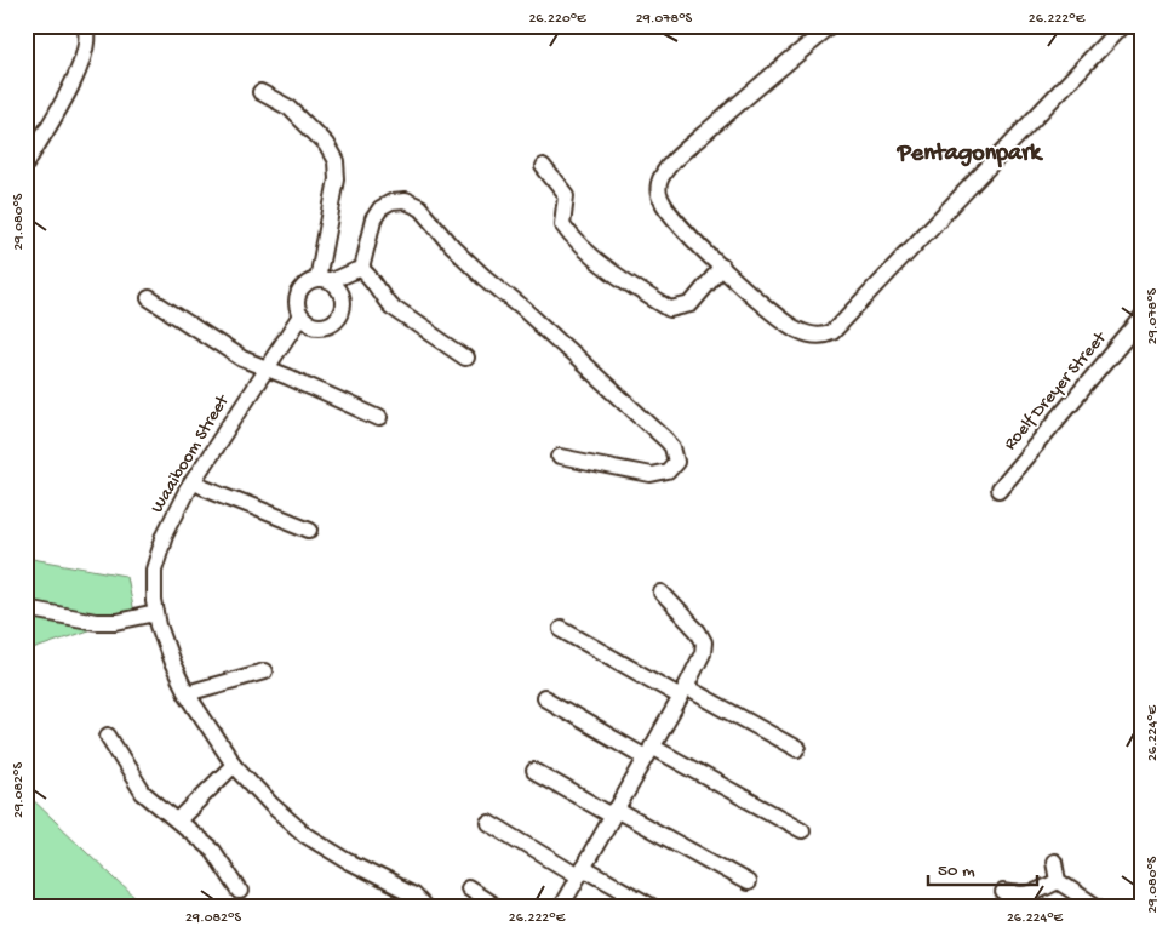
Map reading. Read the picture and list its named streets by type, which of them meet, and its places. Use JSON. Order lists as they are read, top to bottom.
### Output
{
  "streets": {
    "street": ["Roelf Dreyer Street", "Waaiboom Street"]
  },
  "districts": ["Pentagonpark"],
  "scale_bar": "50 m",
  "coordinates": [
    "26.220°E",
    "29.078°S",
    "26.222°E",
    "29.080°S",
    "26.224°E",
    "29.082°S"
  ]
}
